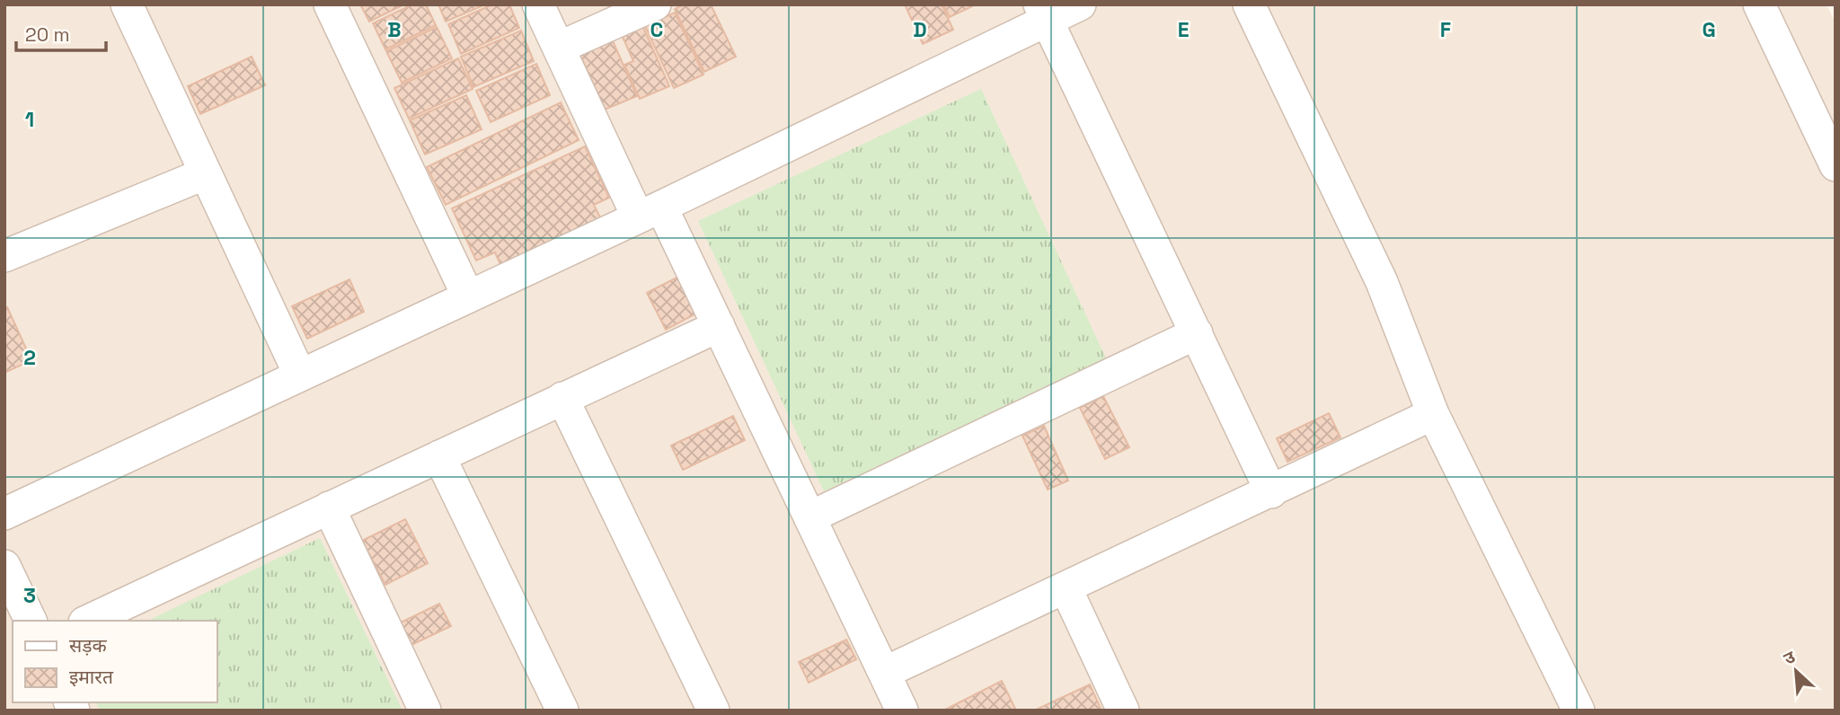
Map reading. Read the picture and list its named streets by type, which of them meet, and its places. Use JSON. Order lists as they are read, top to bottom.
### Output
{
  "legend": ["सड़क", "इमारत"],
  "scale_bar": "20 m",
  "north": "top left",
  "grid": {
    "columns": [
      "B",
      "C",
      "D",
      "E",
      "F",
      "G"
    ],
    "rows": ["1", "2", "3"]
  }
}
